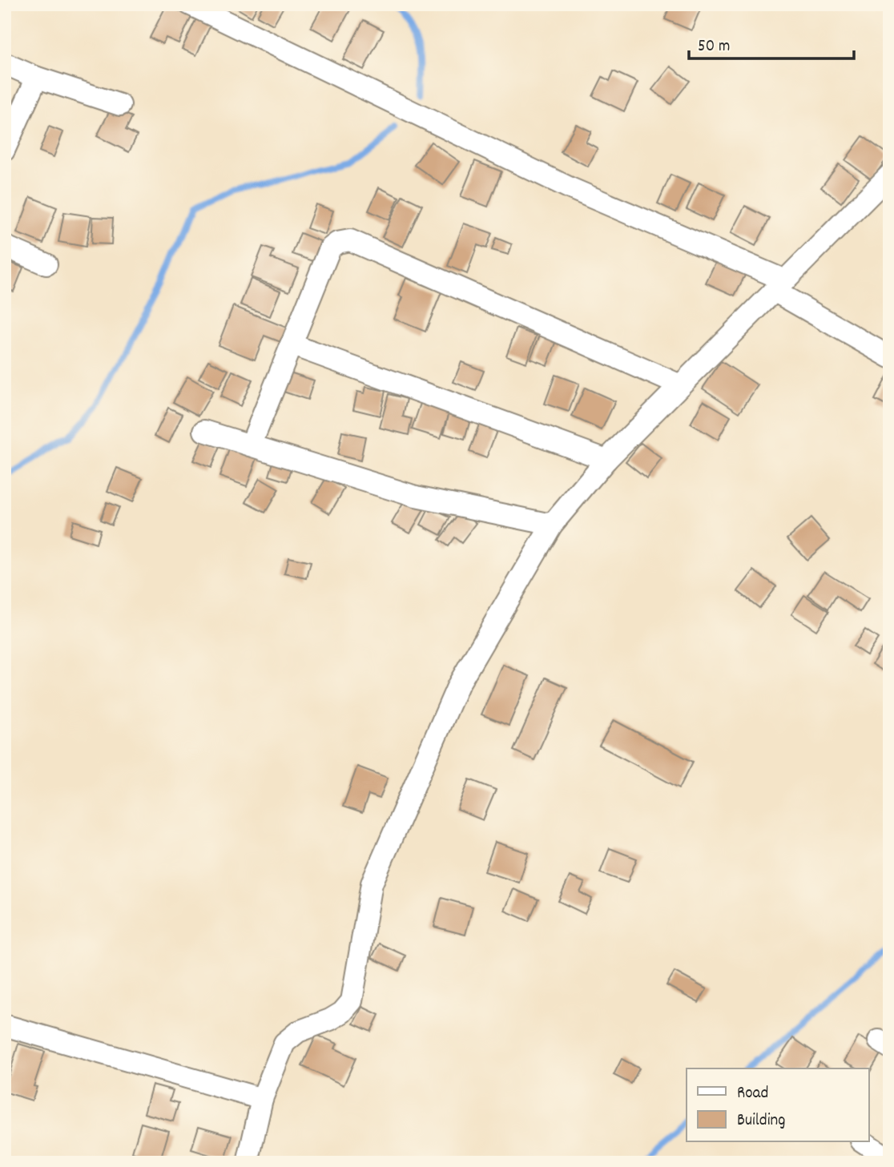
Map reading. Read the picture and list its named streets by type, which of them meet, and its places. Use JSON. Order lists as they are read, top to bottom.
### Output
{
  "legend": ["Road", "Building"],
  "scale_bar": "50 m"
}
